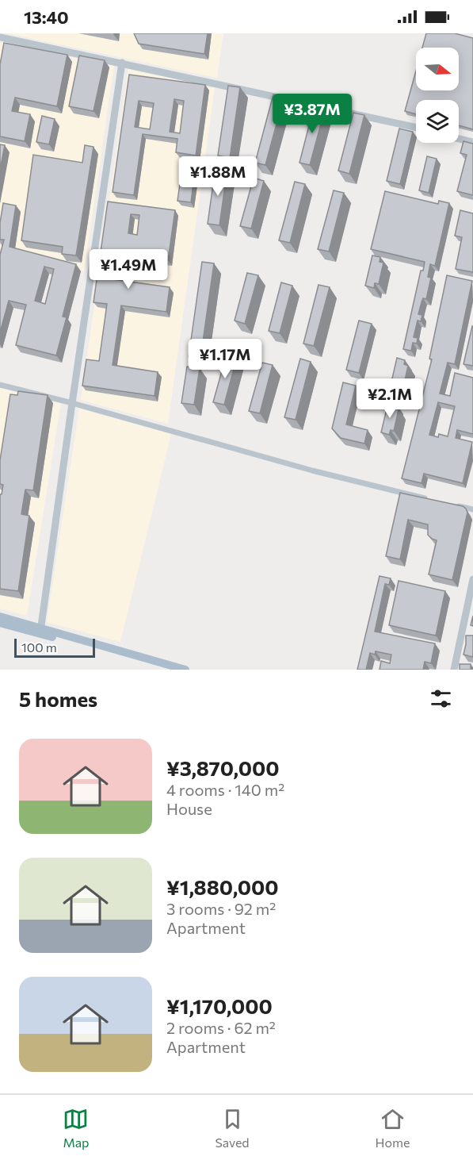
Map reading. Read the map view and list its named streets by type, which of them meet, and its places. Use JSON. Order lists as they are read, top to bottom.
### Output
{
  "scale_bar": "100 m",
  "north": "right",
  "page": {
    "status": "13:40",
    "price": [
      "¥3.87M",
      "¥1.88M",
      "¥1.49M",
      "¥1.17M",
      "¥2.1M"
    ],
    "scale": "100 m",
    "heading": "5 homes",
    "list": [
      {
        "name": "¥3,870,000",
        "note": "4 rooms · 140 m² · House"
      },
      {
        "name": "¥1,880,000",
        "note": "3 rooms · 92 m² · Apartment"
      },
      {
        "name": "¥1,170,000",
        "note": "2 rooms · 62 m² · Apartment"
      }
    ],
    "tabs": ["Map", "Saved", "Home"]
  }
}
